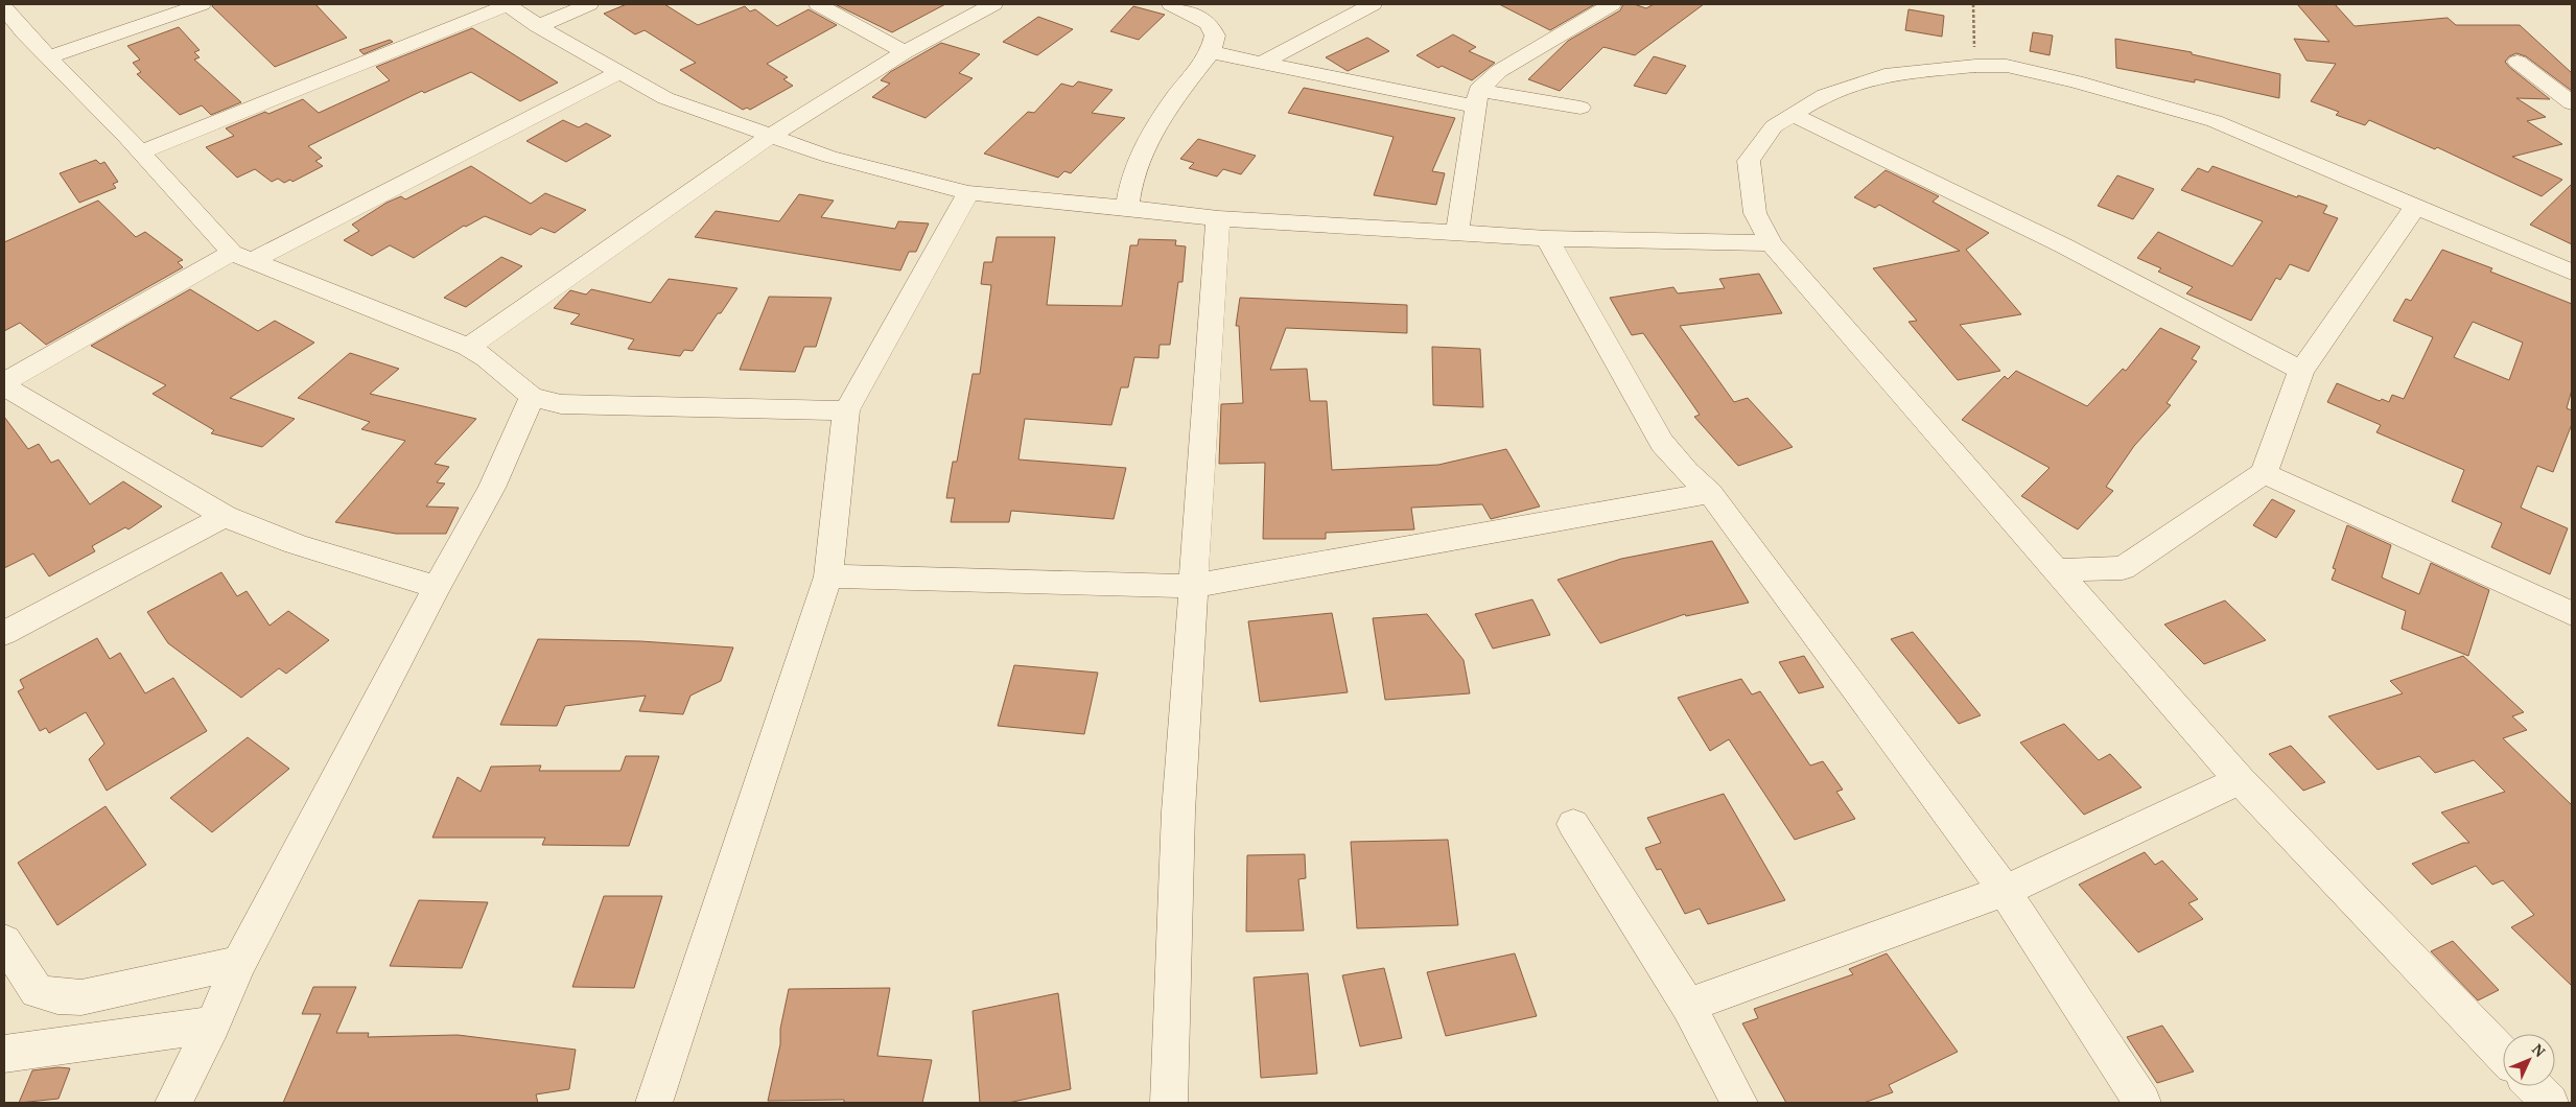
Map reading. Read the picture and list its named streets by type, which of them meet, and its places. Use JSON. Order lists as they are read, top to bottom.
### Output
{
  "north": "top right"
}
